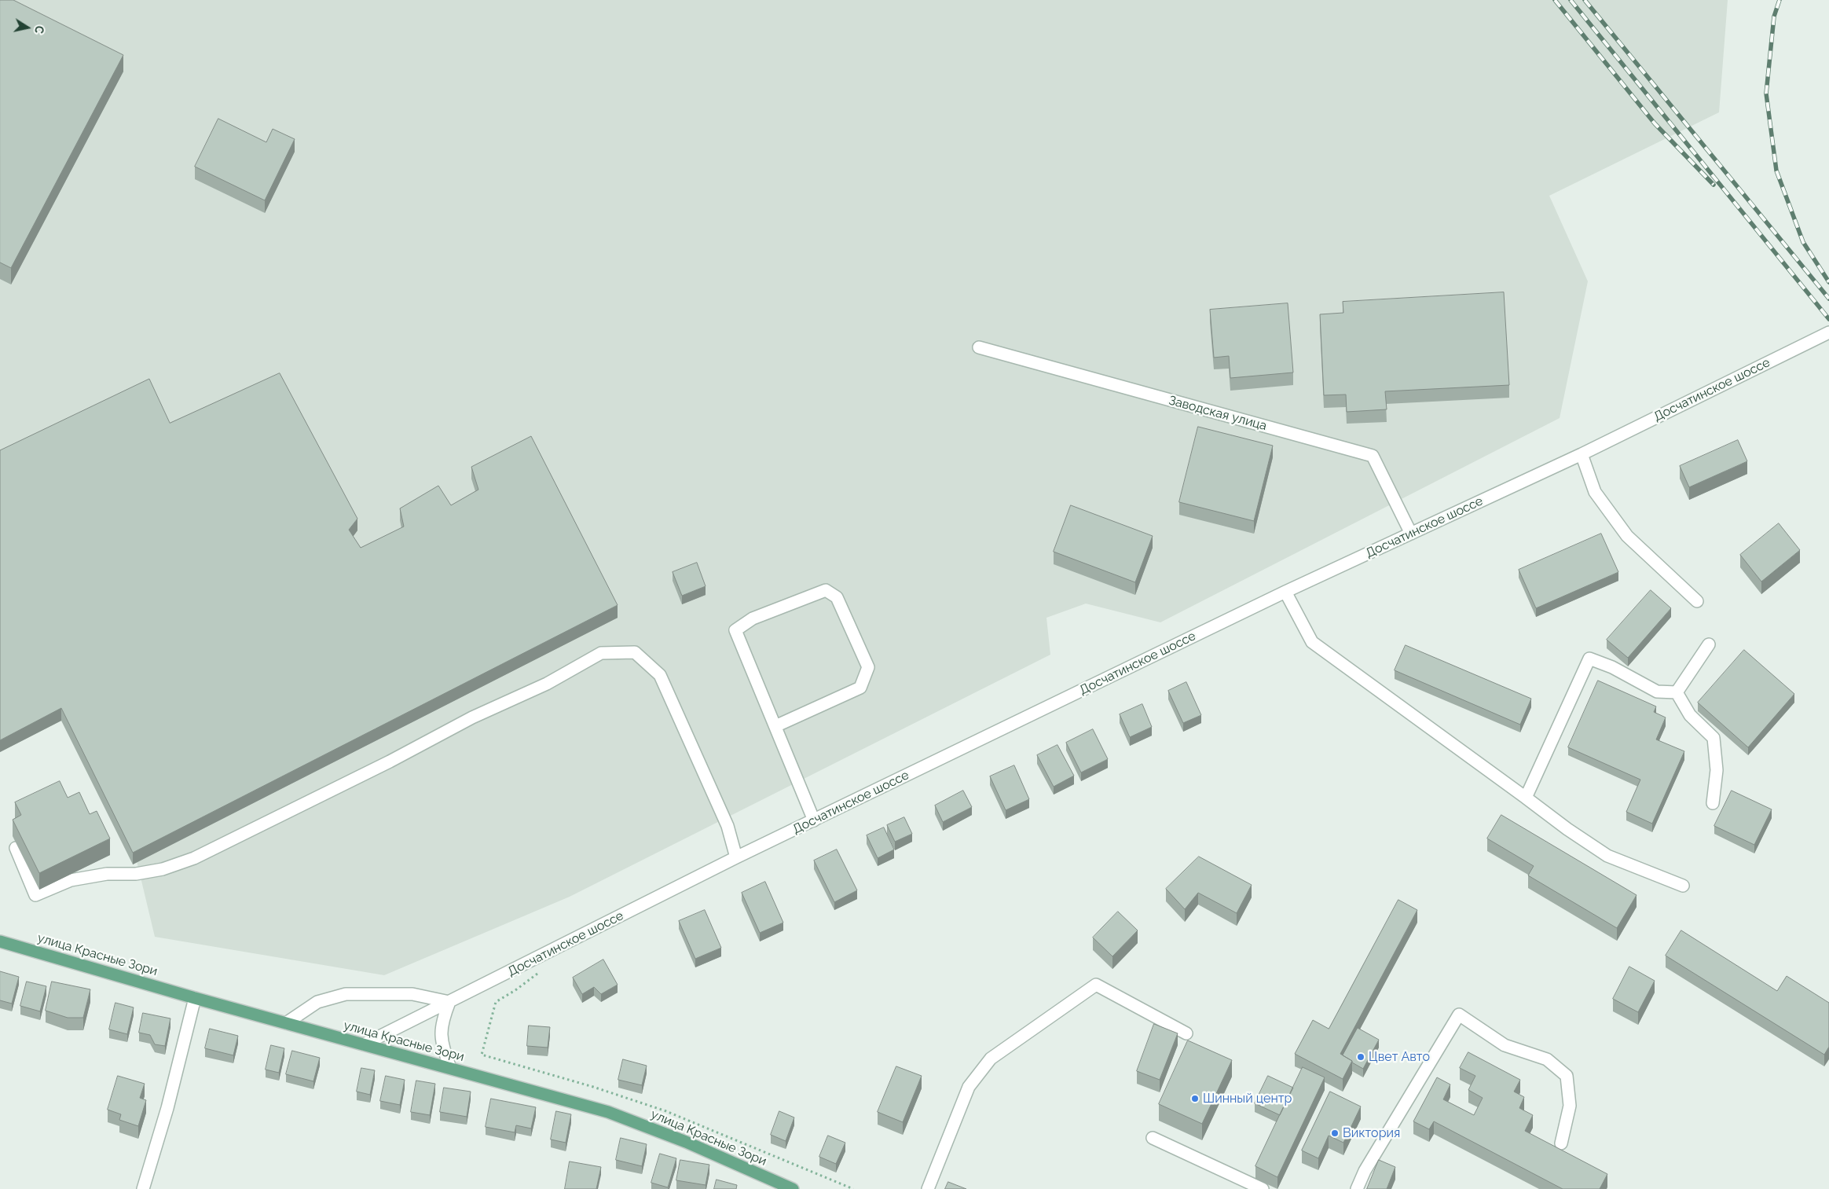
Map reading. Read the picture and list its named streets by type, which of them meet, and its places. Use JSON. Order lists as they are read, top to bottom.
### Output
{
  "streets": {
    "main road": ["улица Красные Зори"],
    "street": ["Досчатинское шоссе", "Заводская улица"]
  },
  "crossings": [
    ["Досчатинское шоссе", "Заводская улица"],
    ["Досчатинское шоссе", "улица Красные Зори"]
  ],
  "places": ["Цвет Авто", "Шинный центр", "Виктория"],
  "north": "right"
}
